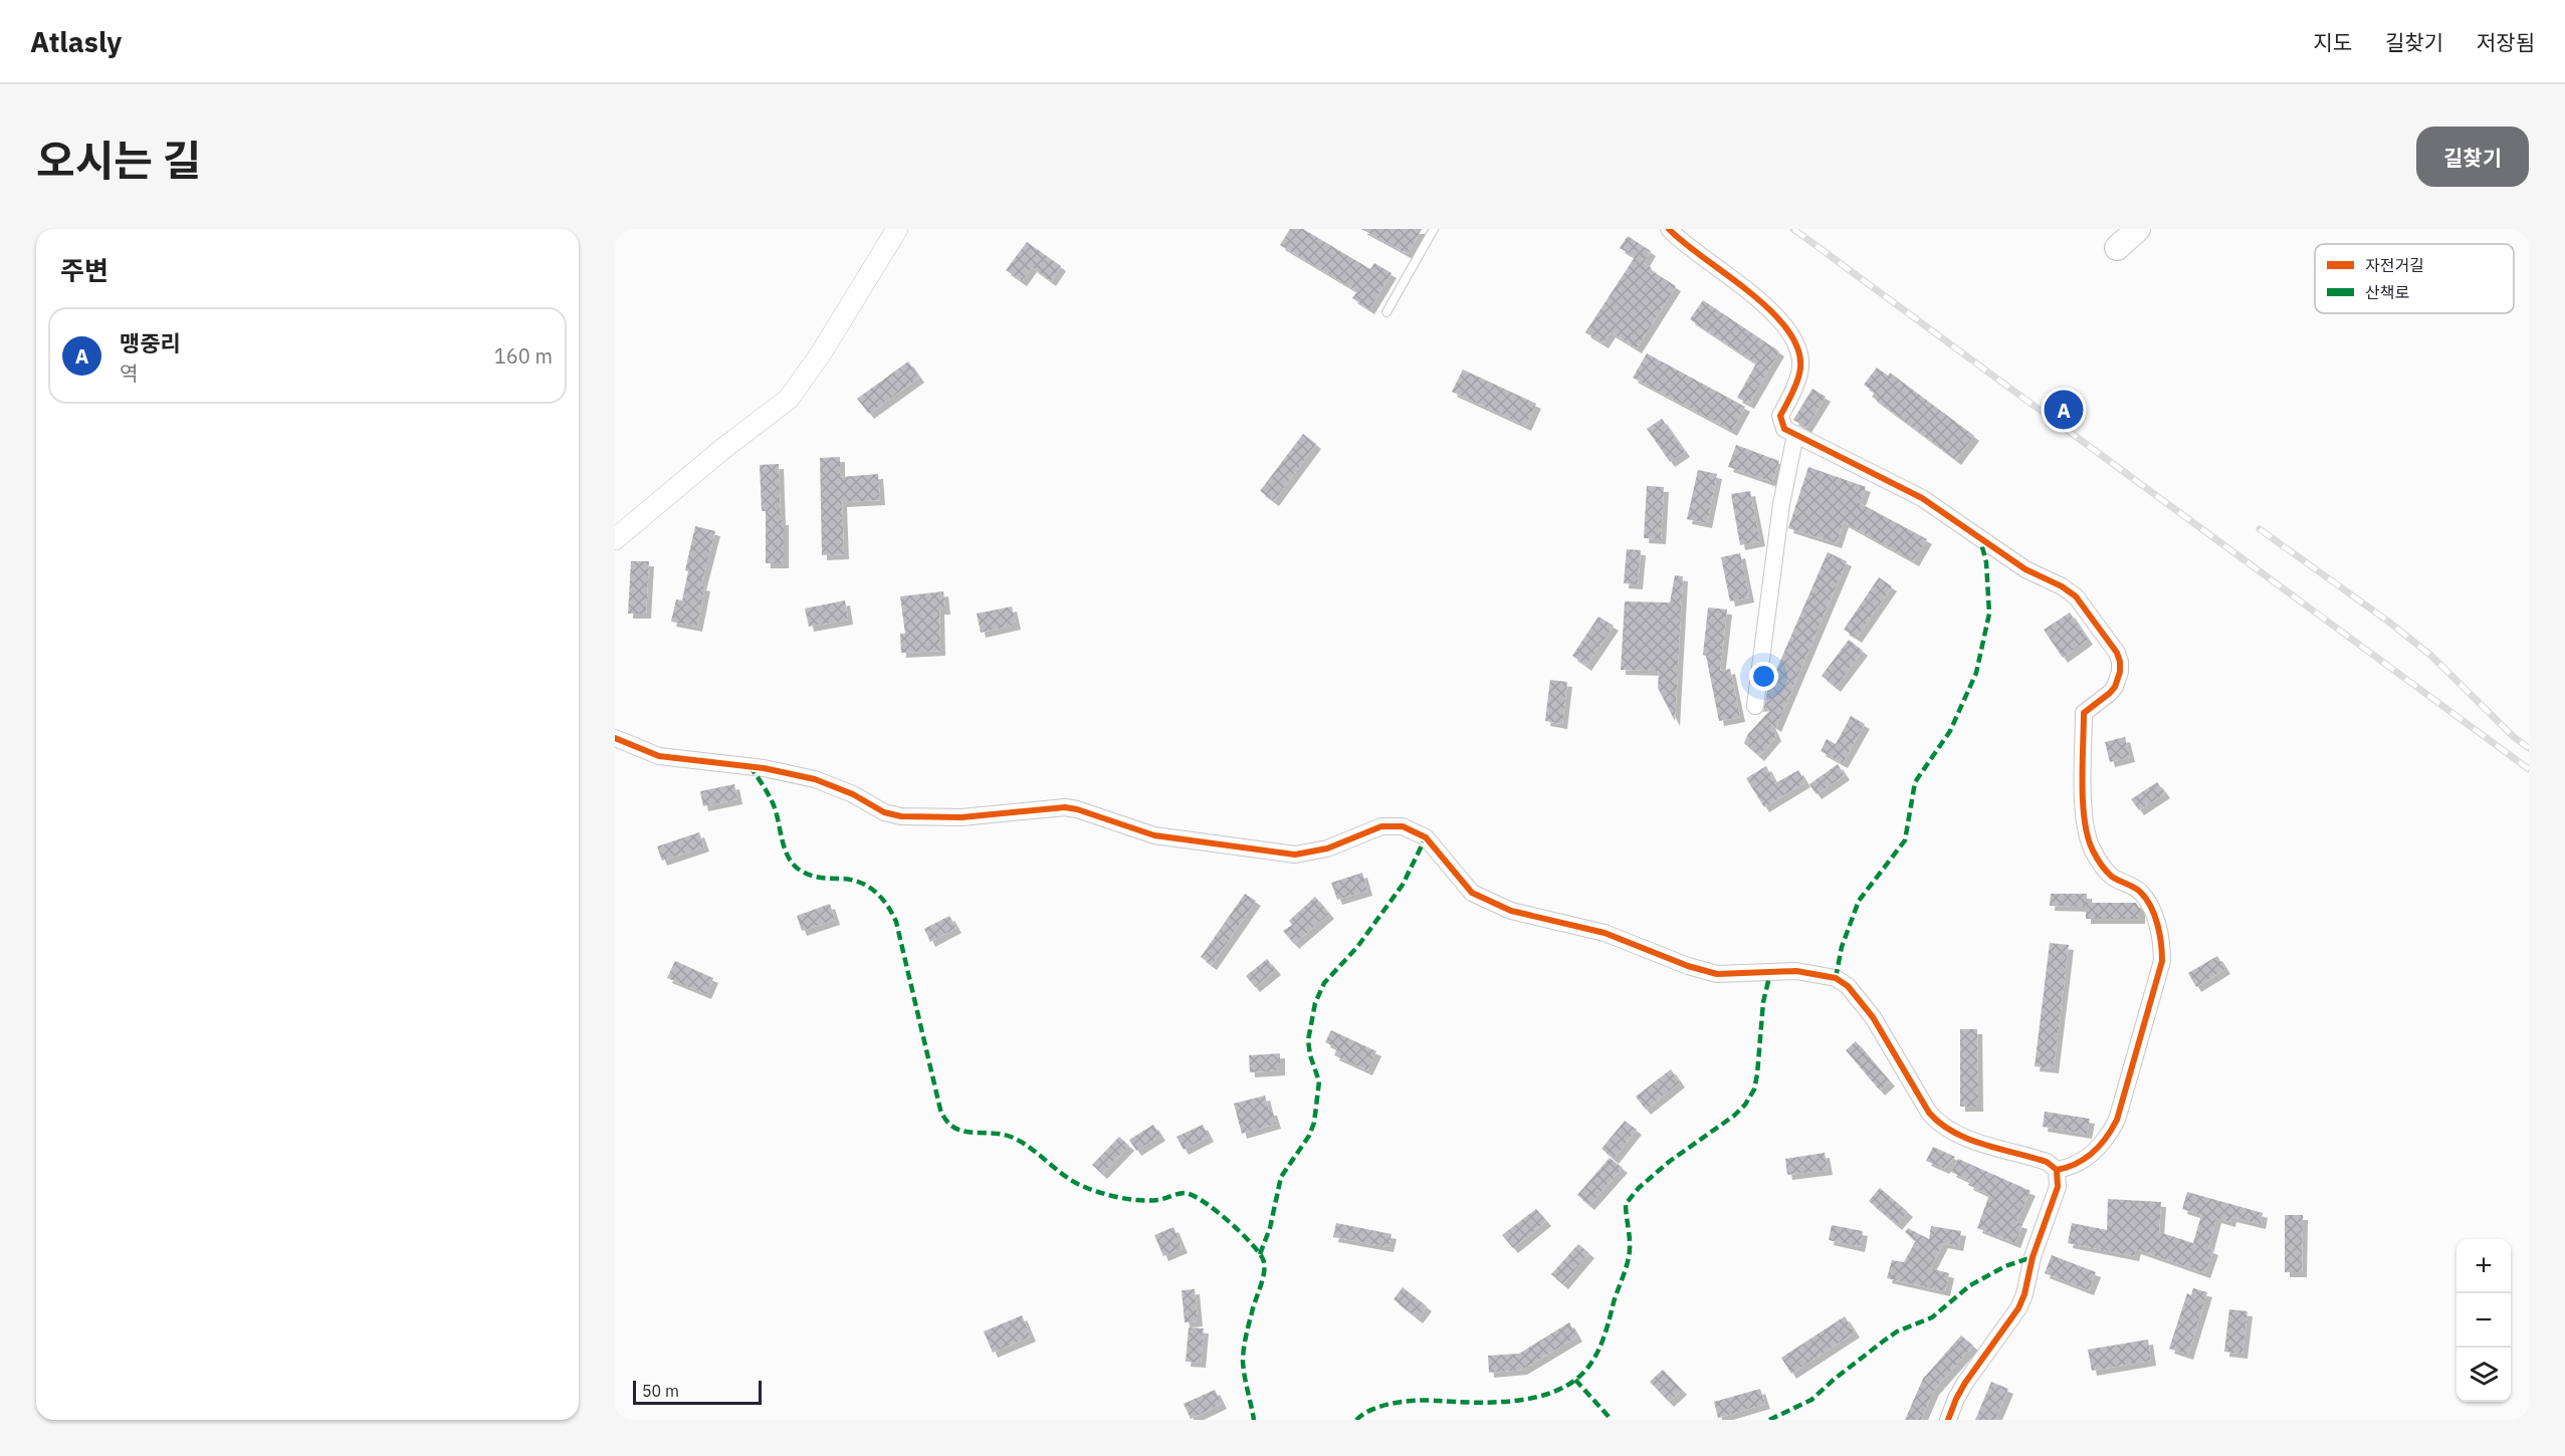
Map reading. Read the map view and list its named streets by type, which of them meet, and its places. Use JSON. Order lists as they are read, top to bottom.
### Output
{
  "legend": ["자전거길", "산책로"],
  "scale_bar": "50 m",
  "page": {
    "header": "Atlasly",
    "nav": ["지도", "길찾기", "저장됨"],
    "title": "오시는 길",
    "buttons": "길찾기",
    "heading": "주변",
    "list": [
      {
        "mark": "A",
        "name": "맹중리",
        "note": "역",
        "value": "160 m"
      }
    ],
    "pins": "A",
    "map_buttons": ["+", "−"],
    "scale": "50 m"
  }
}
